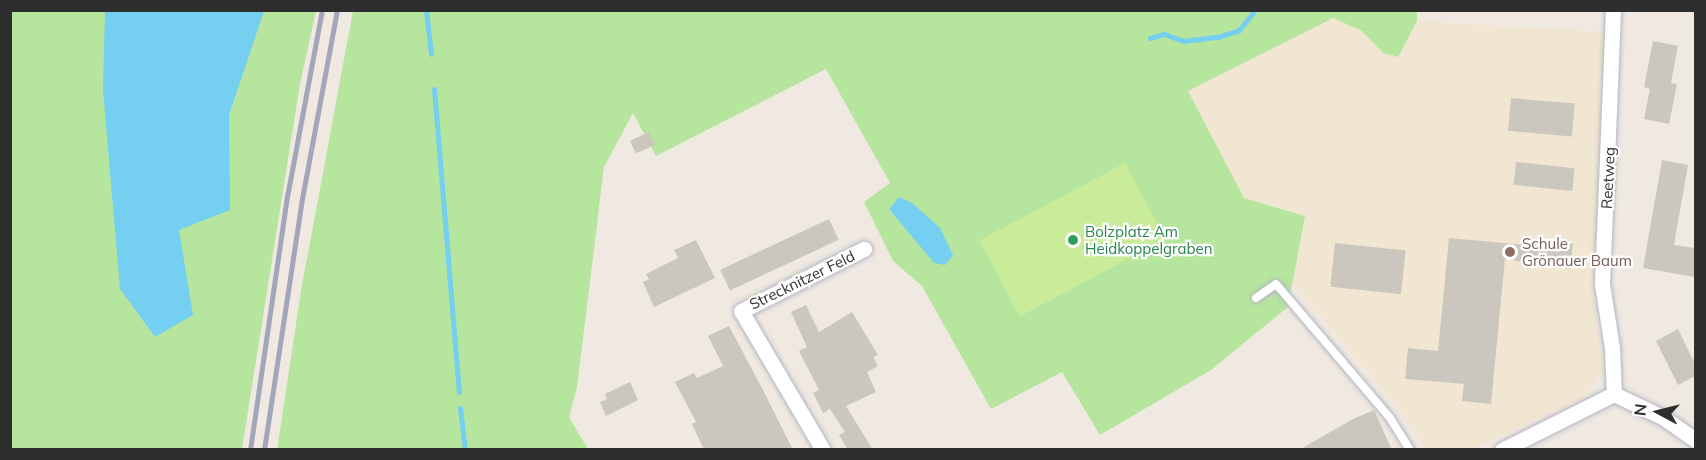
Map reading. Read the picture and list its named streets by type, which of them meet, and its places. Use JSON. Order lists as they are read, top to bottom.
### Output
{
  "streets": {
    "street": ["Reetweg", "Strecknitzer Feld"]
  },
  "places": ["Bolzplatz Am Heidkoppelgraben", "Schule Grönauer Baum"],
  "north": "left"
}
